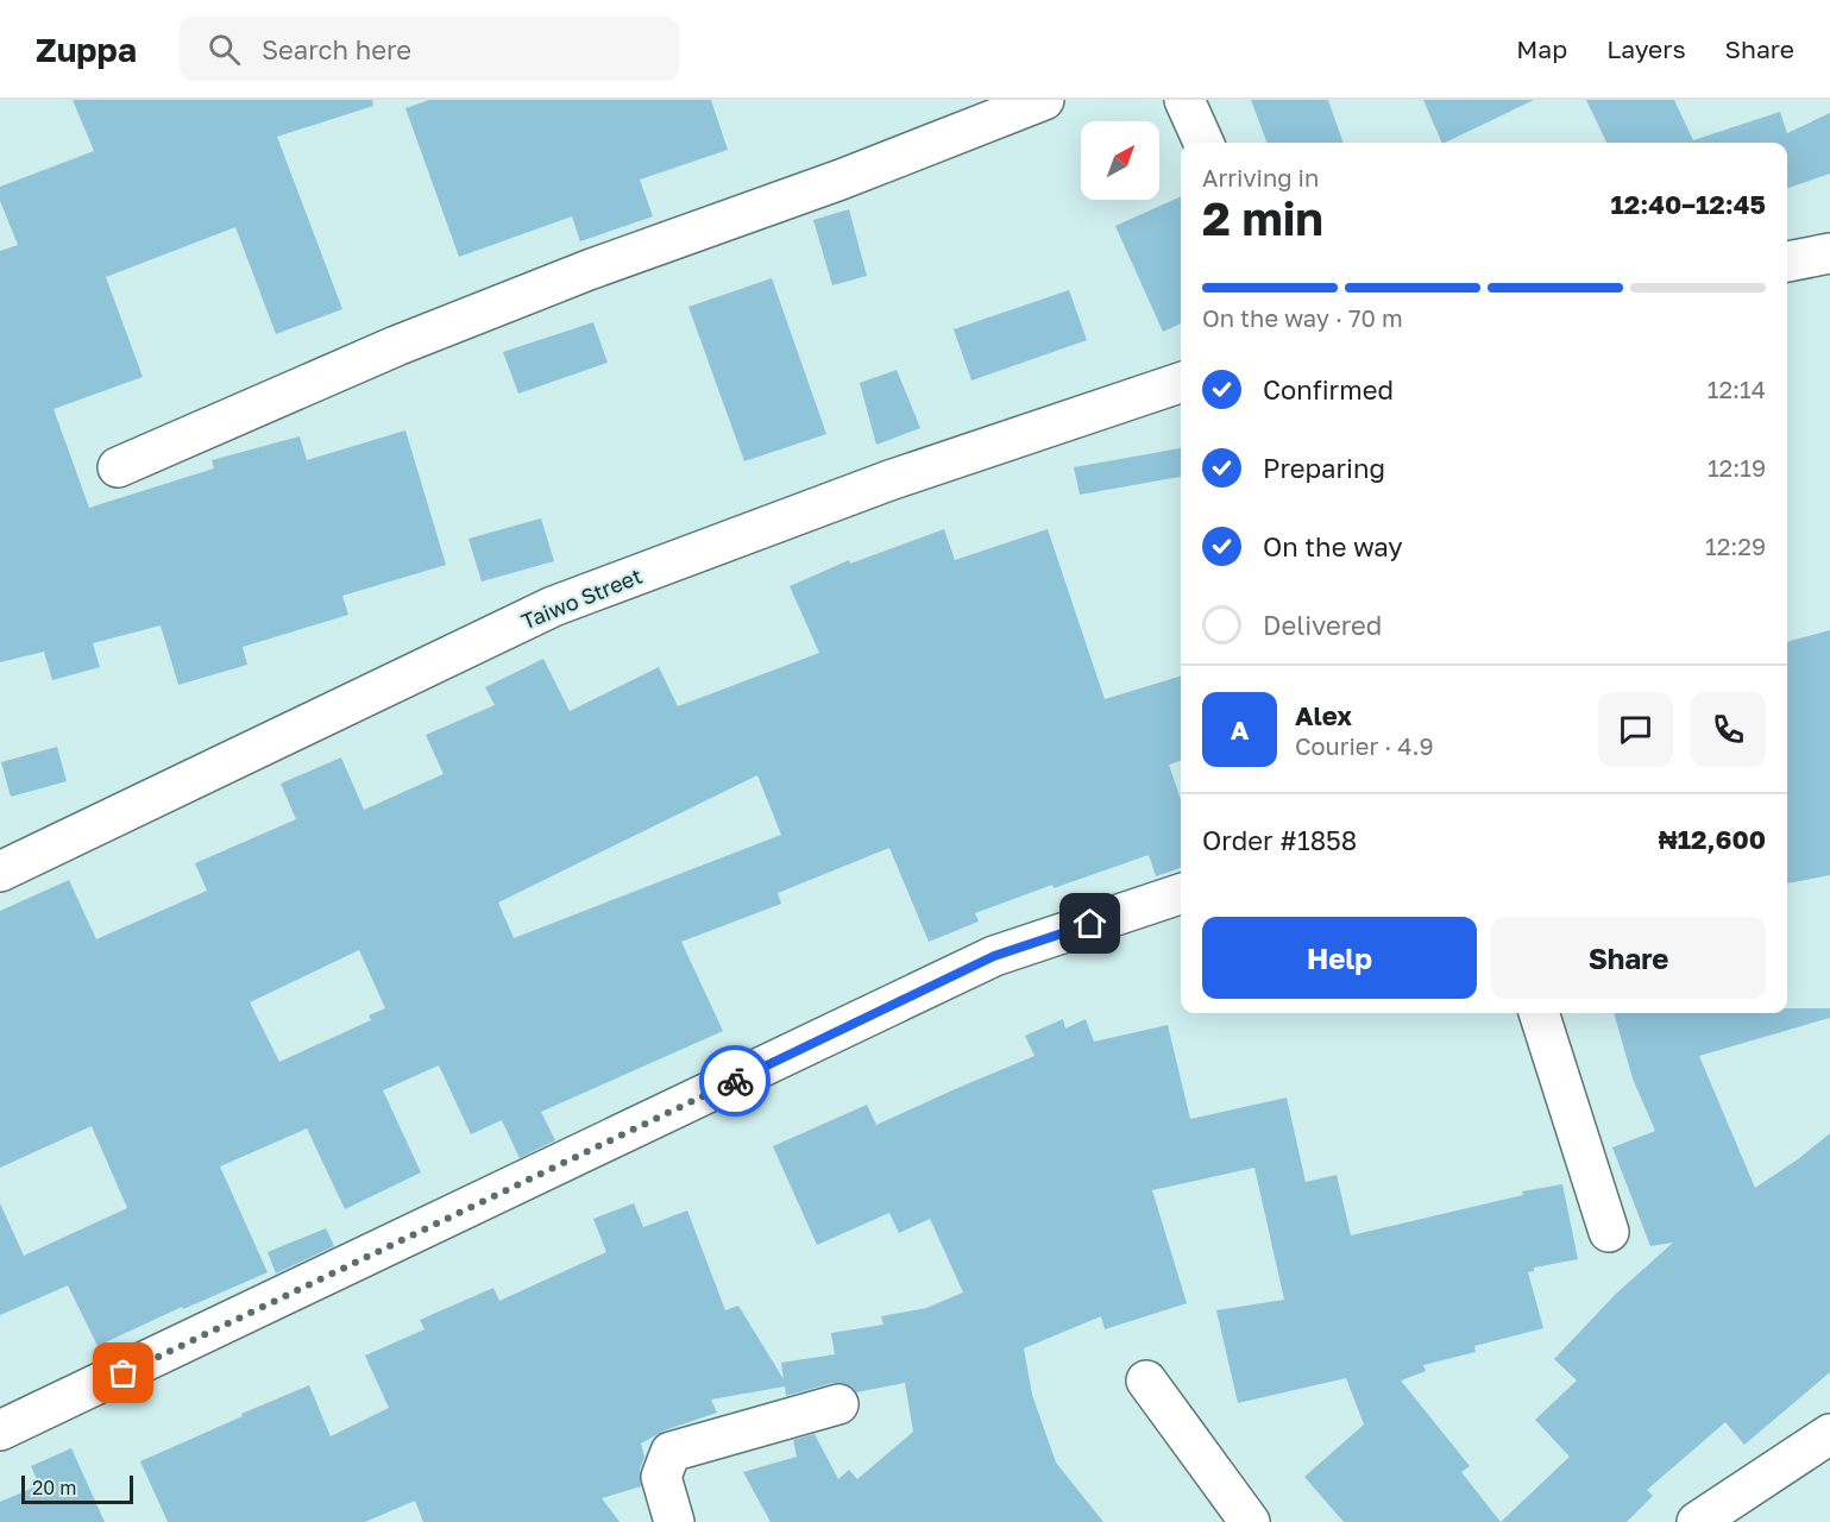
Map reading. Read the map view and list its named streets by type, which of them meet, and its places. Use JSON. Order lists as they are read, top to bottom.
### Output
{
  "streets": {
    "street": ["Taiwo Street"]
  },
  "scale_bar": "20 m",
  "north": "top right",
  "page": {
    "header": "Zuppa",
    "search": "Search here",
    "nav": ["Map", "Layers", "Share"],
    "heading": ["2 min", "Arriving in", "12:40–12:45"],
    "panel": [
      "Alex",
      "Courier · 4.9",
      "Order #1858",
      "₦12,600"
    ],
    "bar": "On the way · 70 m",
    "list": [
      ["Confirmed", "12:14"],
      ["Preparing", "12:19"],
      ["On the way", "12:29"],
      "Delivered"
    ],
    "round": "A",
    "buttons": ["Help", "Share"],
    "scale": "20 m"
  }
}
